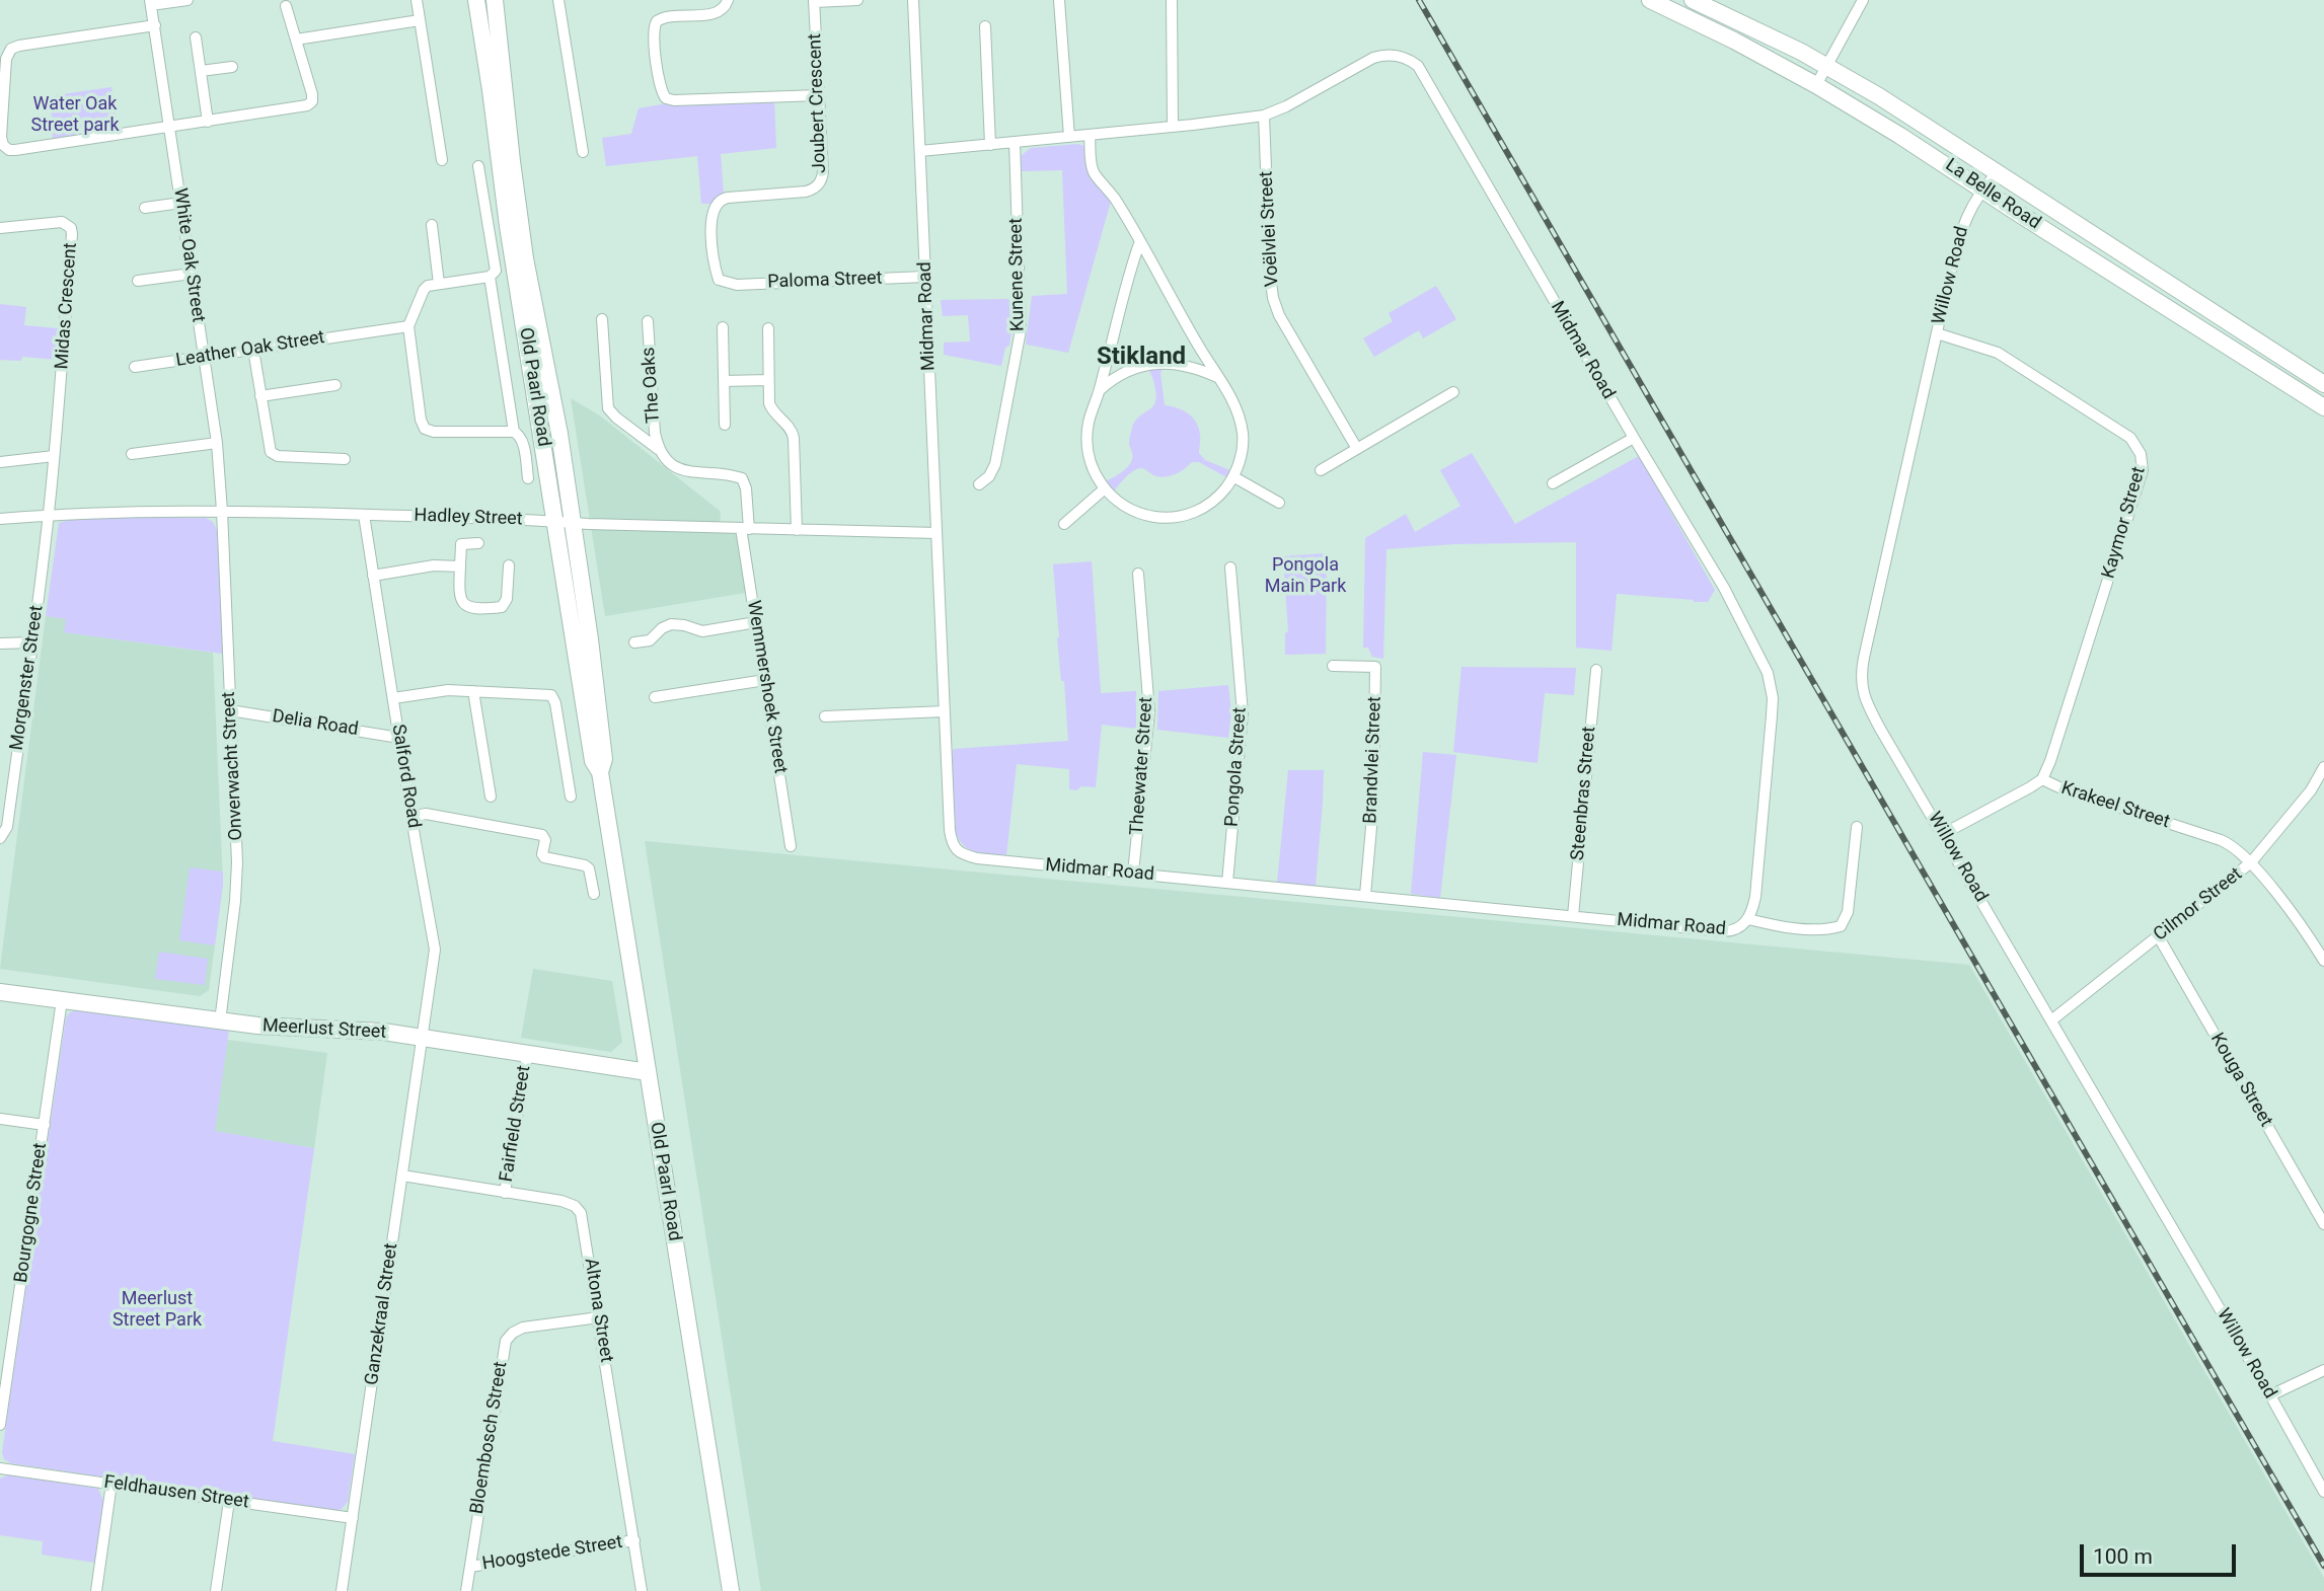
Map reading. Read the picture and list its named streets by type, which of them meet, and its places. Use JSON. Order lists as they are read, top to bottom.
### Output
{
  "streets": {
    "main road": ["La Belle Road", "Old Paarl Road", "Meerlust Street"],
    "street": [
      "Joubert Crescent",
      "Voëlvlei Street",
      "White Oak Street",
      "Kunene Street",
      "Willow Road",
      "Paloma Street",
      "Midas Crescent",
      "Midmar Road",
      "Leather Oak Street",
      "The Oaks",
      "Hadley Street",
      "Kaymor Street",
      "Morgenster Street",
      "Wemmershoek Street",
      "Delia Road",
      "Brandvlei Street",
      "Onverwacht Street",
      "Theewater Street",
      "Pongola Street",
      "Salford Road",
      "Steenbras Street",
      "Krakeel Street",
      "Cilmor Street",
      "Kouga Street",
      "Fairfield Street",
      "Bourgogne Street",
      "Altona Street",
      "Ganzekraal Street",
      "Bloembosch Street",
      "Feldhausen Street",
      "Hoogstede Street"
    ]
  },
  "crossings": [
    ["Joubert Crescent", "Paloma Street"],
    ["La Belle Road", "Willow Road"],
    ["Voëlvlei Street", "Midmar Road"],
    ["White Oak Street", "Leather Oak Street"],
    ["White Oak Street", "Hadley Street"],
    ["White Oak Street", "Onverwacht Street"],
    ["Kunene Street", "Midmar Road"],
    ["Willow Road", "Kaymor Street"],
    ["Willow Road", "Krakeel Street"],
    ["Willow Road", "Cilmor Street"],
    ["Paloma Street", "Midmar Road"],
    ["Midas Crescent", "Hadley Street"],
    ["Midas Crescent", "Morgenster Street"],
    ["Midmar Road", "Hadley Street"],
    ["Midmar Road", "Brandvlei Street"],
    ["Midmar Road", "Theewater Street"],
    ["Midmar Road", "Pongola Street"],
    ["Midmar Road", "Steenbras Street"],
    ["The Oaks", "Hadley Street"],
    ["The Oaks", "Wemmershoek Street"],
    ["Old Paarl Road", "Hadley Street"],
    ["Old Paarl Road", "Meerlust Street"],
    ["Hadley Street", "Morgenster Street"],
    ["Hadley Street", "Wemmershoek Street"],
    ["Hadley Street", "Onverwacht Street"],
    ["Hadley Street", "Salford Road"],
    ["Kaymor Street", "Krakeel Street"],
    ["Delia Road", "Onverwacht Street"],
    ["Delia Road", "Salford Road"],
    ["Onverwacht Street", "Meerlust Street"],
    ["Salford Road", "Meerlust Street"],
    ["Salford Road", "Ganzekraal Street"],
    ["Krakeel Street", "Cilmor Street"],
    ["Cilmor Street", "Kouga Street"],
    ["Meerlust Street", "Fairfield Street"],
    ["Meerlust Street", "Bourgogne Street"],
    ["Meerlust Street", "Ganzekraal Street"],
    ["Fairfield Street", "Altona Street"],
    ["Altona Street", "Ganzekraal Street"],
    ["Altona Street", "Bloembosch Street"],
    ["Altona Street", "Hoogstede Street"],
    ["Ganzekraal Street", "Feldhausen Street"],
    ["Bloembosch Street", "Hoogstede Street"]
  ],
  "districts": ["Stikland"],
  "parks": ["Water Oak Street park", "Pongola Main Park", "Meerlust Street Park"],
  "scale_bar": "100 m"
}
